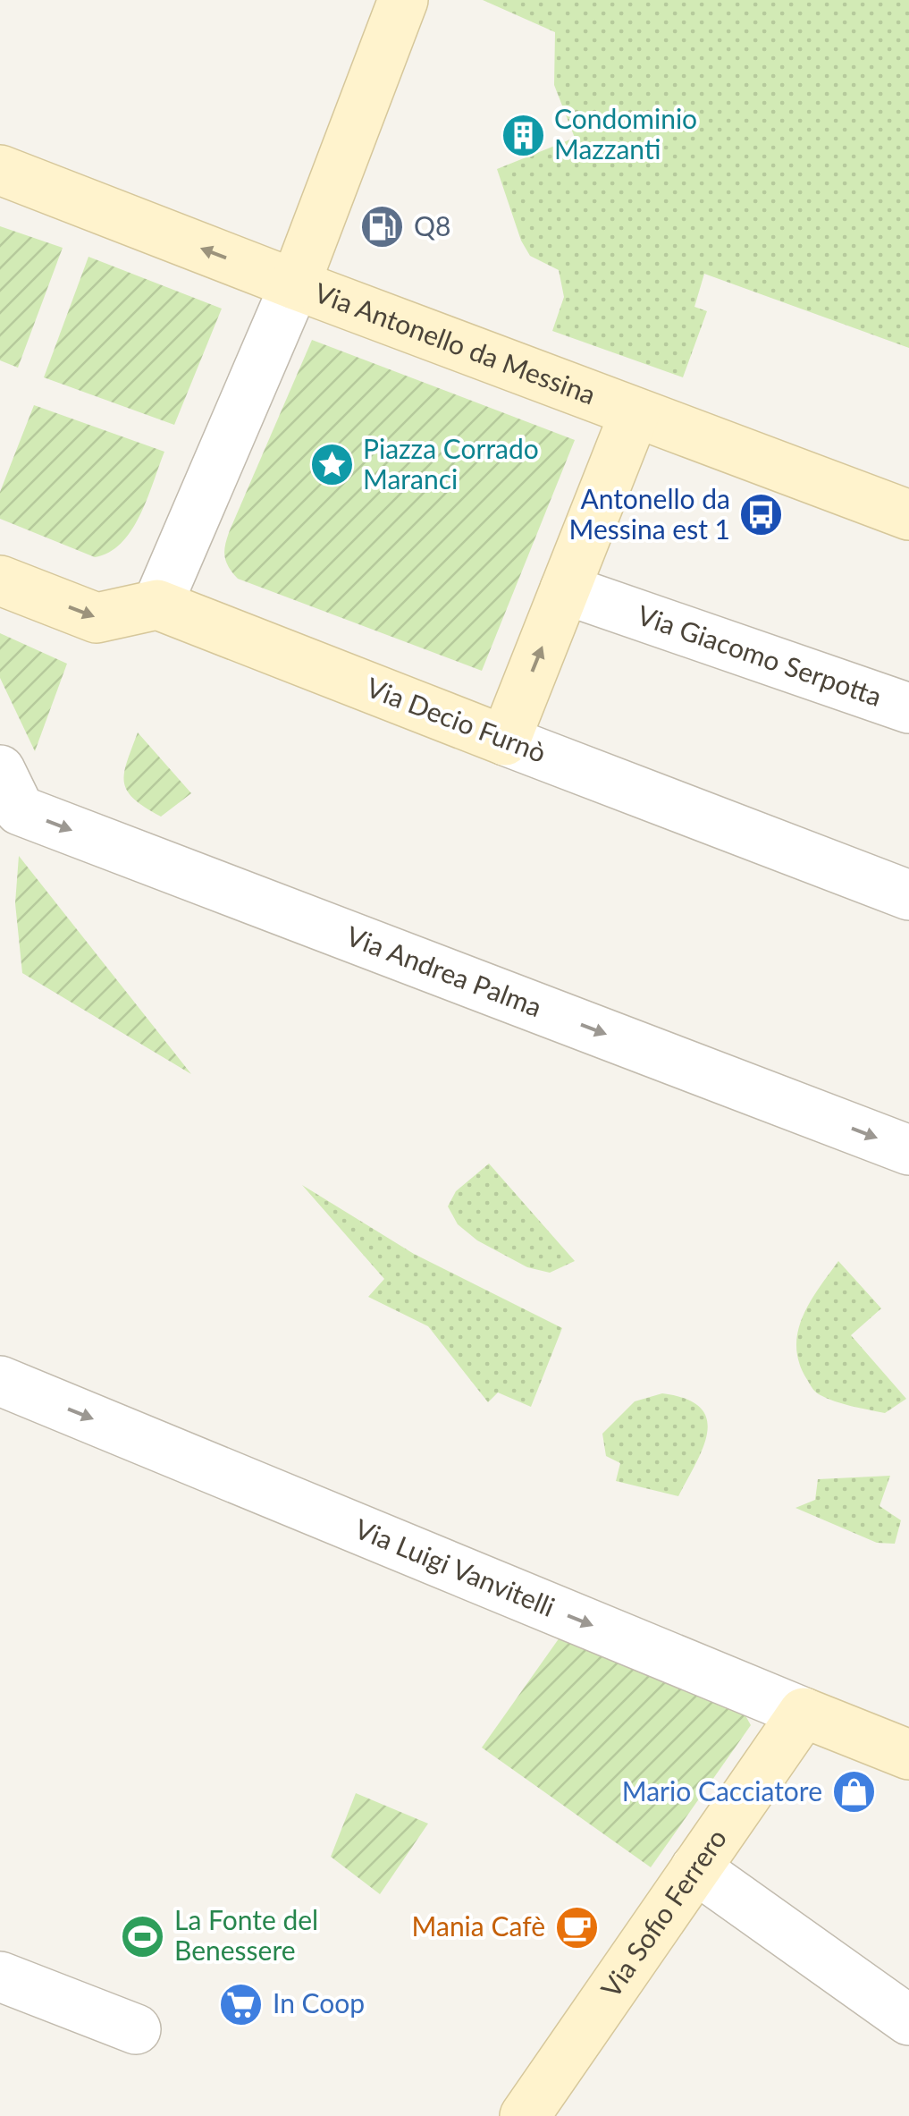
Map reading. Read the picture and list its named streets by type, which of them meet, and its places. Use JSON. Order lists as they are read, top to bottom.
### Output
{
  "streets": {
    "street": [
      "Via Antonello da Messina",
      "Via Giacomo Serpotta",
      "Via Decio Furnò",
      "Via Andrea Palma",
      "Via Luigi Vanvitelli",
      "Via Sofio Ferrero"
    ]
  },
  "crossings": [
    ["Via Luigi Vanvitelli", "Via Sofio Ferrero"]
  ],
  "one_way": ["Via Andrea Palma", "Via Luigi Vanvitelli"],
  "places": {
    "building": ["Condominio Mazzanti"],
    "fuel station": ["Q8"],
    "place": ["Piazza Corrado Maranci"],
    "bus stop": ["Antonello da Messina est 1"],
    "shop": ["Mario Cacciatore"],
    "cafe": ["Mania Cafè"],
    "sports": ["La Fonte del Benessere"],
    "supermarket": ["In Coop"]
  }
}
